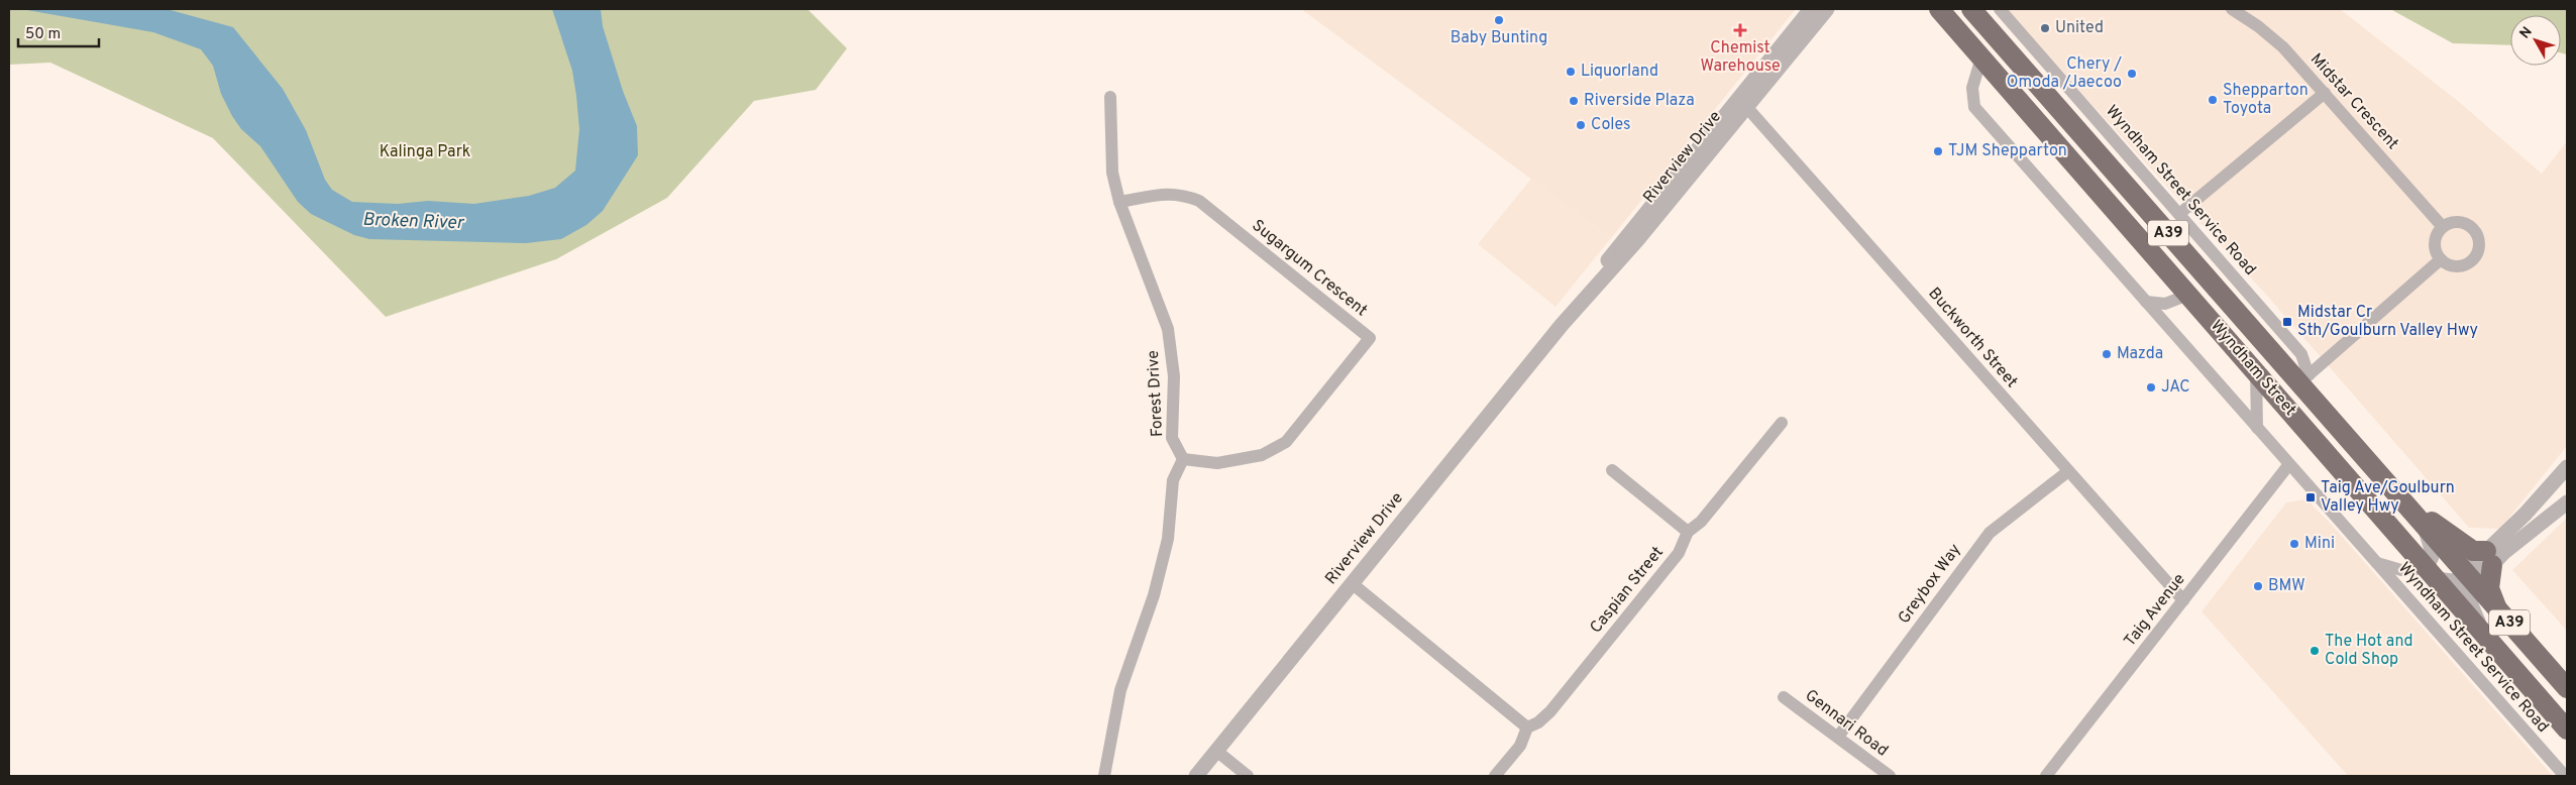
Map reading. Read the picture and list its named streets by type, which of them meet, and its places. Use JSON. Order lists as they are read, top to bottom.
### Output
{
  "streets": {
    "highway": ["A39", "Wyndham Street"],
    "street": [
      "Midstar Crescent",
      "Riverview Drive",
      "Wyndham Street Service Road",
      "Sugargum Crescent",
      "Buckworth Street",
      "Forest Drive",
      "Greybox Way",
      "Caspian Street",
      "Taig Avenue",
      "Gennari Road"
    ]
  },
  "crossings": [
    ["Riverview Drive", "Buckworth Street"],
    ["Wyndham Street Service Road", "Wyndham Street"],
    ["Wyndham Street Service Road", "Taig Avenue"],
    ["Sugargum Crescent", "Forest Drive"],
    ["Buckworth Street", "Greybox Way"],
    ["Buckworth Street", "Taig Avenue"],
    ["Greybox Way", "Gennari Road"]
  ],
  "water": ["Broken River"],
  "parks": ["Kalinga Park"],
  "places": {
    "other": [
      "Baby Bunting",
      "United",
      "Liquorland",
      "Chery / Omoda /Jaecoo",
      "Shepparton Toyota",
      "Riverside Plaza",
      "Coles",
      "TJM Shepparton",
      "Mazda",
      "JAC",
      "Mini",
      "BMW",
      "The Hot and Cold Shop"
    ],
    "health": ["Chemist Warehouse"],
    "transit": ["Midstar Cr Sth/Goulburn Valley Hwy", "Taig Ave/Goulburn Valley Hwy"]
  },
  "scale_bar": "50 m",
  "north": "top left"
}
